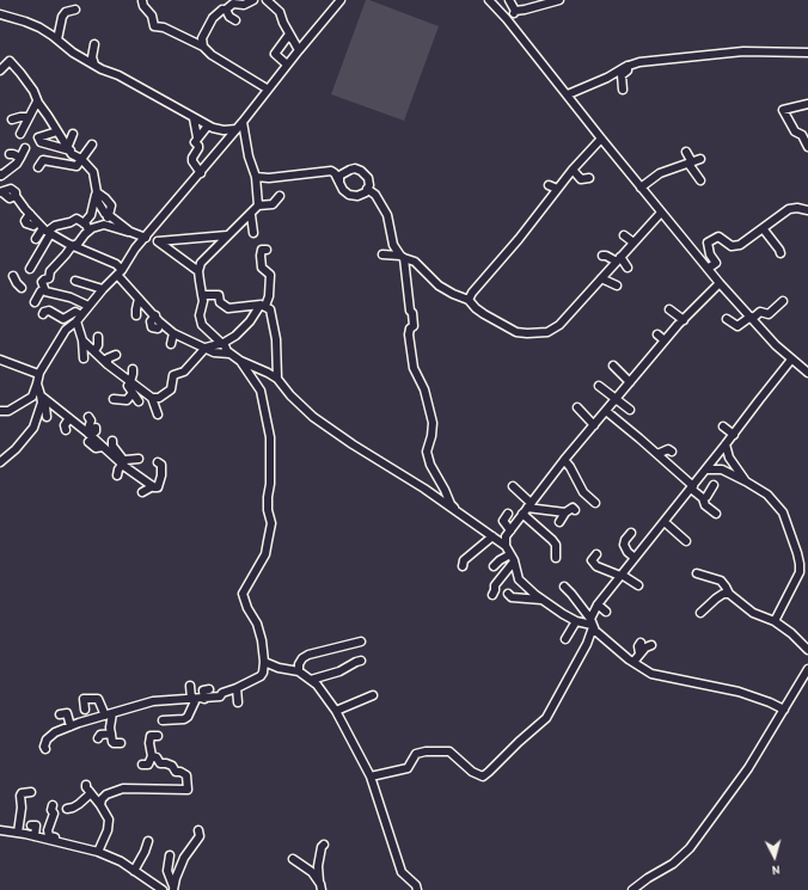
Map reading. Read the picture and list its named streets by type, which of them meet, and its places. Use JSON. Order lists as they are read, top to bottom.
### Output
{
  "north": "bottom"
}
